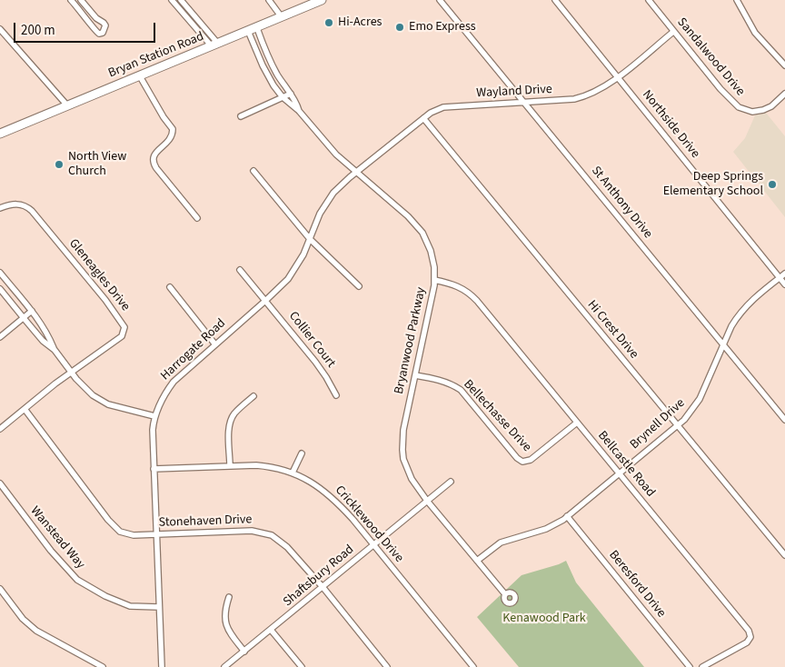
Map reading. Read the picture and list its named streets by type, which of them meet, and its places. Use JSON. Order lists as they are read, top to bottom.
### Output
{
  "streets": {
    "main road": ["Bryan Station Road"],
    "street": [
      "Sandalwood Drive",
      "Wayland Drive",
      "Northside Drive",
      "St Anthony Drive",
      "Gleneagles Drive",
      "Hi Crest Drive",
      "Collier Court",
      "Bryanwood Parkway",
      "Harrogate Road",
      "Bellechasse Drive",
      "Brynell Drive",
      "Bellcastle Road",
      "Stonehaven Drive",
      "Cricklewood Drive",
      "Wanstead Way",
      "Shaftsbury Road",
      "Beresford Drive"
    ]
  },
  "crossings": [
    ["Bryan Station Road", "Bryanwood Parkway"],
    ["Sandalwood Drive", "Wayland Drive"],
    ["Wayland Drive", "Northside Drive"],
    ["Wayland Drive", "St Anthony Drive"],
    ["Wayland Drive", "Hi Crest Drive"],
    ["Wayland Drive", "Bryanwood Parkway"],
    ["Wayland Drive", "Harrogate Road"],
    ["Northside Drive", "Brynell Drive"],
    ["St Anthony Drive", "Brynell Drive"],
    ["Gleneagles Drive", "Stonehaven Drive"],
    ["Hi Crest Drive", "Brynell Drive"],
    ["Collier Court", "Harrogate Road"],
    ["Bryanwood Parkway", "Harrogate Road"],
    ["Bryanwood Parkway", "Bellechasse Drive"],
    ["Bryanwood Parkway", "Brynell Drive"],
    ["Bryanwood Parkway", "Bellcastle Road"],
    ["Bryanwood Parkway", "Shaftsbury Road"],
    ["Harrogate Road", "Stonehaven Drive"],
    ["Harrogate Road", "Cricklewood Drive"],
    ["Harrogate Road", "Wanstead Way"],
    ["Bellechasse Drive", "Bellcastle Road"],
    ["Brynell Drive", "Bellcastle Road"],
    ["Brynell Drive", "Beresford Drive"],
    ["Stonehaven Drive", "Shaftsbury Road"],
    ["Cricklewood Drive", "Shaftsbury Road"]
  ],
  "parks": ["Kenawood Park"],
  "places": [
    "Hi-Acres",
    "Emo Express",
    "North View Church",
    "Deep Springs Elementary School"
  ],
  "scale_bar": "200 m"
}
